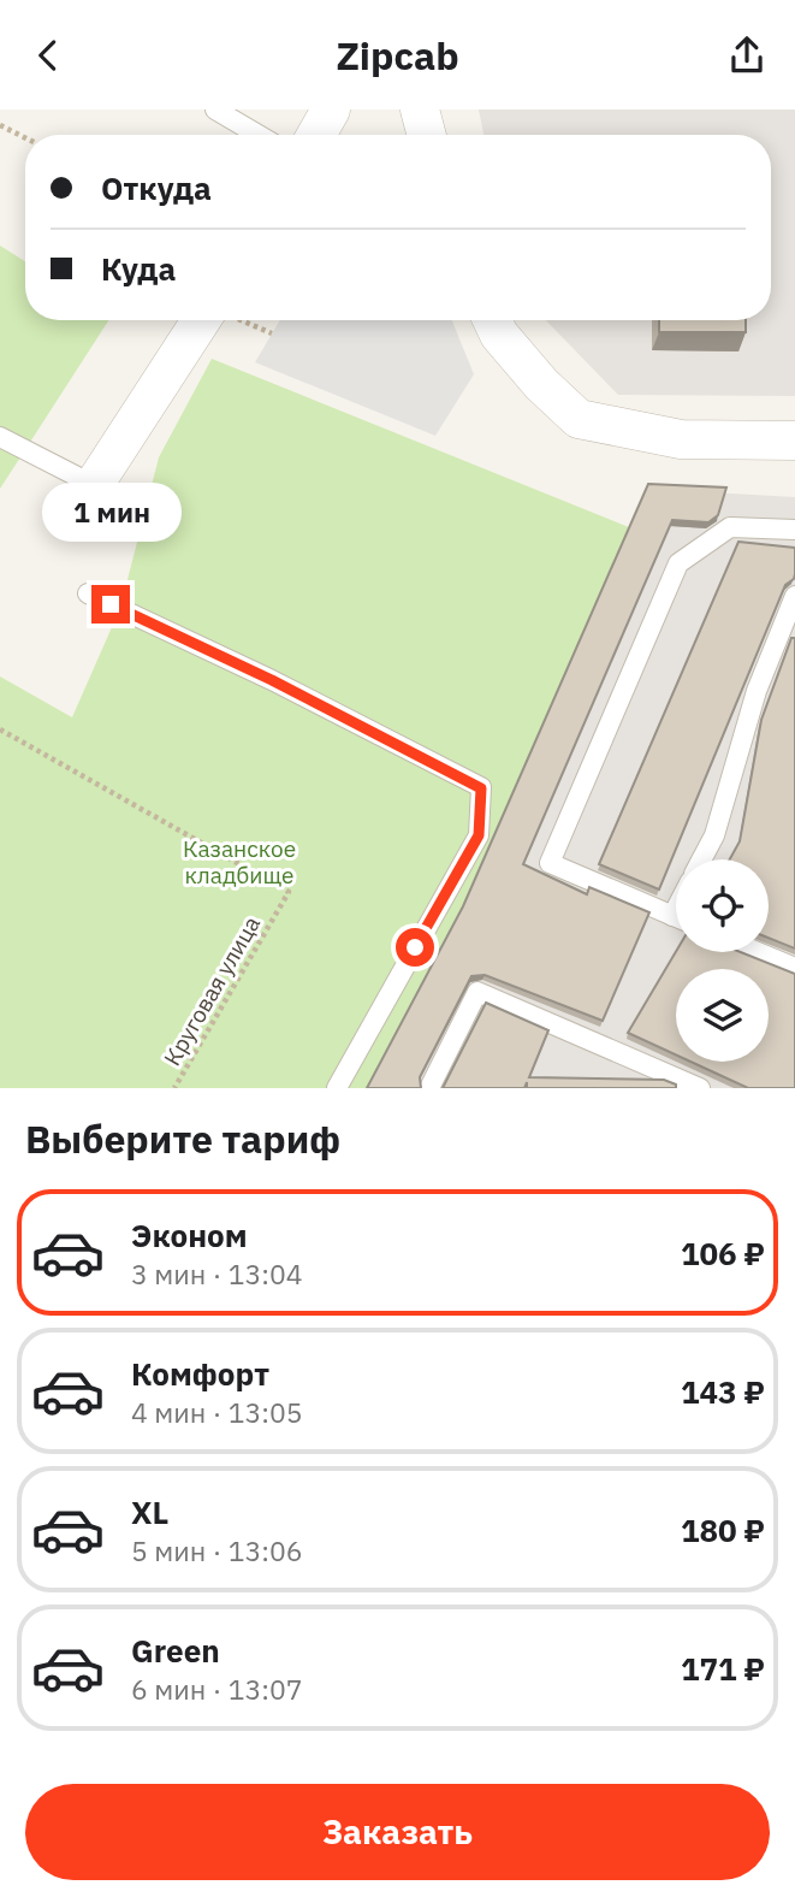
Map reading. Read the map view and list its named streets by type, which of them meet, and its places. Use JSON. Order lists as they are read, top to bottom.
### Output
{
  "streets": {
    "path": ["Круговая улица"]
  },
  "parks": ["Казанское кладбище"],
  "page": {
    "header": "Zipcab",
    "banner": ["Откуда", "Куда"],
    "bubble": "1 мин",
    "heading": "Выберите тариф",
    "list": [
      {
        "name": "Эконом",
        "note": "3 мин · 13:04",
        "value": "106 ₽"
      },
      {
        "name": "Комфорт",
        "note": "4 мин · 13:05",
        "value": "143 ₽"
      },
      {
        "name": "XL",
        "note": "5 мин · 13:06",
        "value": "180 ₽"
      },
      {
        "name": "Green",
        "note": "6 мин · 13:07",
        "value": "171 ₽"
      }
    ],
    "buttons": "Заказать"
  }
}
